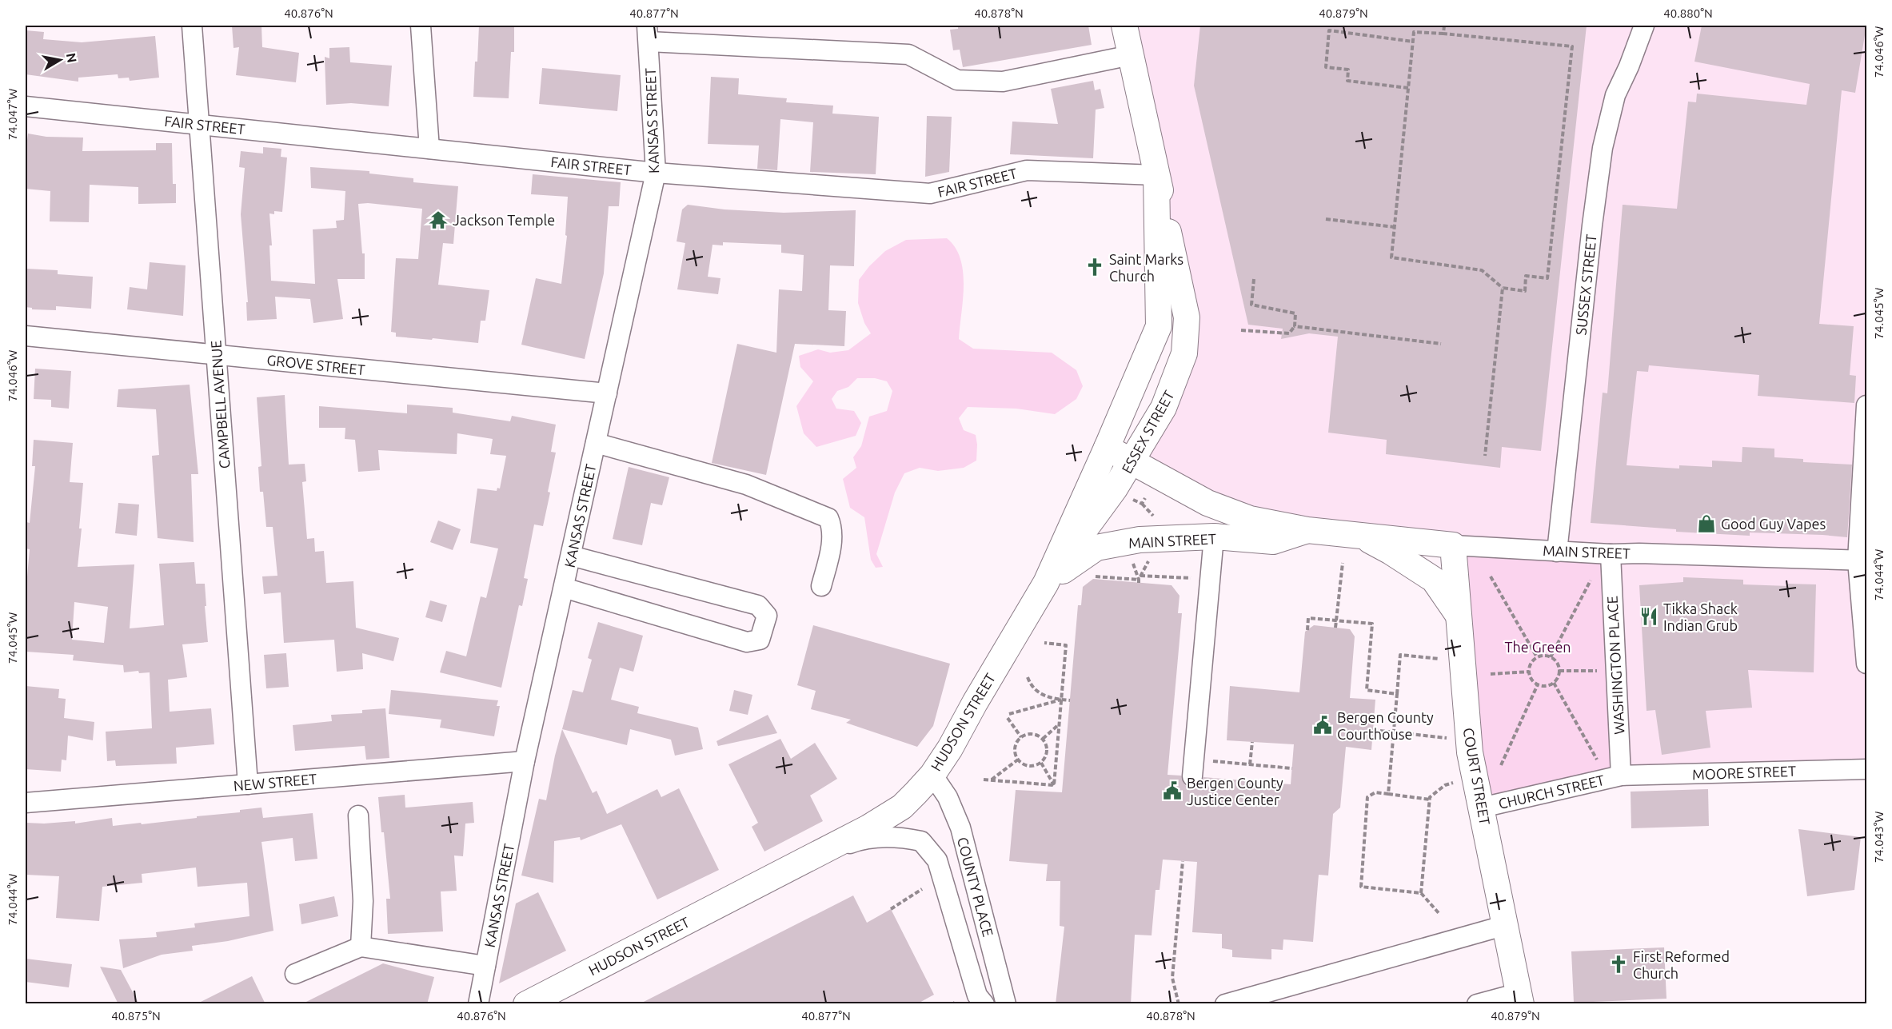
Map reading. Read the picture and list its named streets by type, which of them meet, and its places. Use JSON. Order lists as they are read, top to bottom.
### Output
{
  "streets": {
    "main road": [
      "ESSEX STREET",
      "MAIN STREET",
      "HUDSON STREET",
      "COURT STREET"
    ],
    "street": [
      "KANSAS STREET",
      "FAIR STREET",
      "SUSSEX STREET",
      "GROVE STREET",
      "CAMPBELL AVENUE",
      "WASHINGTON PLACE",
      "MOORE STREET",
      "NEW STREET",
      "CHURCH STREET",
      "COUNTY PLACE"
    ]
  },
  "crossings": [
    ["KANSAS STREET", "FAIR STREET"],
    ["KANSAS STREET", "GROVE STREET"],
    ["KANSAS STREET", "NEW STREET"],
    ["FAIR STREET", "CAMPBELL AVENUE"],
    ["FAIR STREET", "ESSEX STREET"],
    ["SUSSEX STREET", "MAIN STREET"],
    ["GROVE STREET", "CAMPBELL AVENUE"],
    ["CAMPBELL AVENUE", "NEW STREET"],
    ["ESSEX STREET", "MAIN STREET"],
    ["ESSEX STREET", "HUDSON STREET"],
    ["MAIN STREET", "WASHINGTON PLACE"],
    ["MAIN STREET", "HUDSON STREET"],
    ["MAIN STREET", "COURT STREET"],
    ["WASHINGTON PLACE", "MOORE STREET"],
    ["WASHINGTON PLACE", "CHURCH STREET"],
    ["HUDSON STREET", "COUNTY PLACE"],
    ["MOORE STREET", "CHURCH STREET"],
    ["COURT STREET", "CHURCH STREET"]
  ],
  "parks": ["The Green"],
  "places": {
    "temple": ["Jackson Temple"],
    "church": ["Saint Marks Church", "First Reformed Church"],
    "shop": ["Good Guy Vapes"],
    "restaurant": ["Tikka Shack Indian Grub"],
    "public building": ["Bergen County Courthouse", "Bergen County Justice Center"]
  },
  "north": "right",
  "coordinates": [
    "40.876°N",
    "40.877°N",
    "40.878°N",
    "40.879°N",
    "40.880°N",
    "74.046°W",
    "74.047°W",
    "74.045°W",
    "74.044°W",
    "74.043°W",
    "40.875°N"
  ]
}
